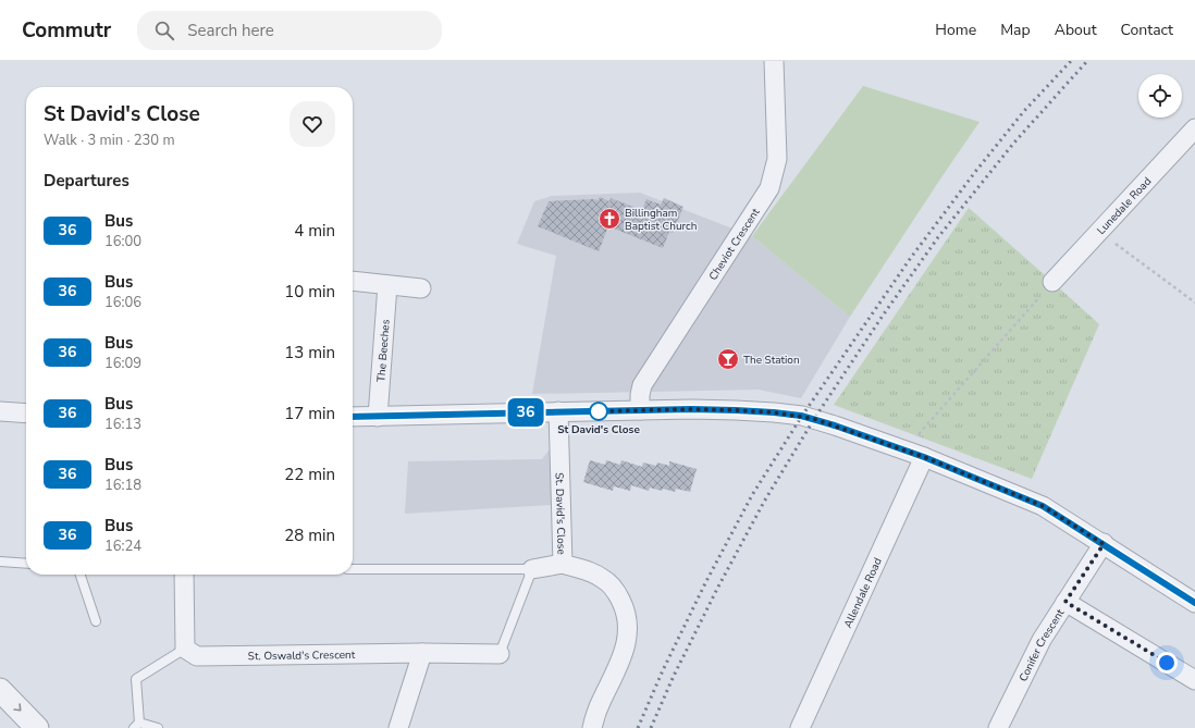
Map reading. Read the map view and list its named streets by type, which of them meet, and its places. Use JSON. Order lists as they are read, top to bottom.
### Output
{
  "streets": {
    "street": [
      "Lunedale Road",
      "Cheviot Crescent",
      "The Beeches",
      "St. David's Close",
      "Allendale Road",
      "Conifer Crescent",
      "St. Oswald's Crescent"
    ]
  },
  "places": {
    "church": ["Billingham Baptist Church"],
    "bar": ["The Station"],
    "other": ["St David's Close"]
  },
  "lines": ["bus line 36"],
  "page": {
    "header": "Commutr",
    "search": "Search here",
    "nav": [
      "Home",
      "Map",
      "About",
      "Contact"
    ],
    "on_map": "36",
    "heading": [
      ["St David's Close", "Walk · 3 min · 230 m"],
      "Departures"
    ],
    "list": [
      {
        "mark": "36",
        "name": "Bus",
        "note": "16:00",
        "value": "4 min"
      },
      {
        "mark": "36",
        "name": "Bus",
        "note": "16:06",
        "value": "10 min"
      },
      {
        "mark": "36",
        "name": "Bus",
        "note": "16:09",
        "value": "13 min"
      },
      {
        "mark": "36",
        "name": "Bus",
        "note": "16:13",
        "value": "17 min"
      },
      {
        "mark": "36",
        "name": "Bus",
        "note": "16:18",
        "value": "22 min"
      },
      {
        "mark": "36",
        "name": "Bus",
        "note": "16:24",
        "value": "28 min"
      }
    ]
  }
}
